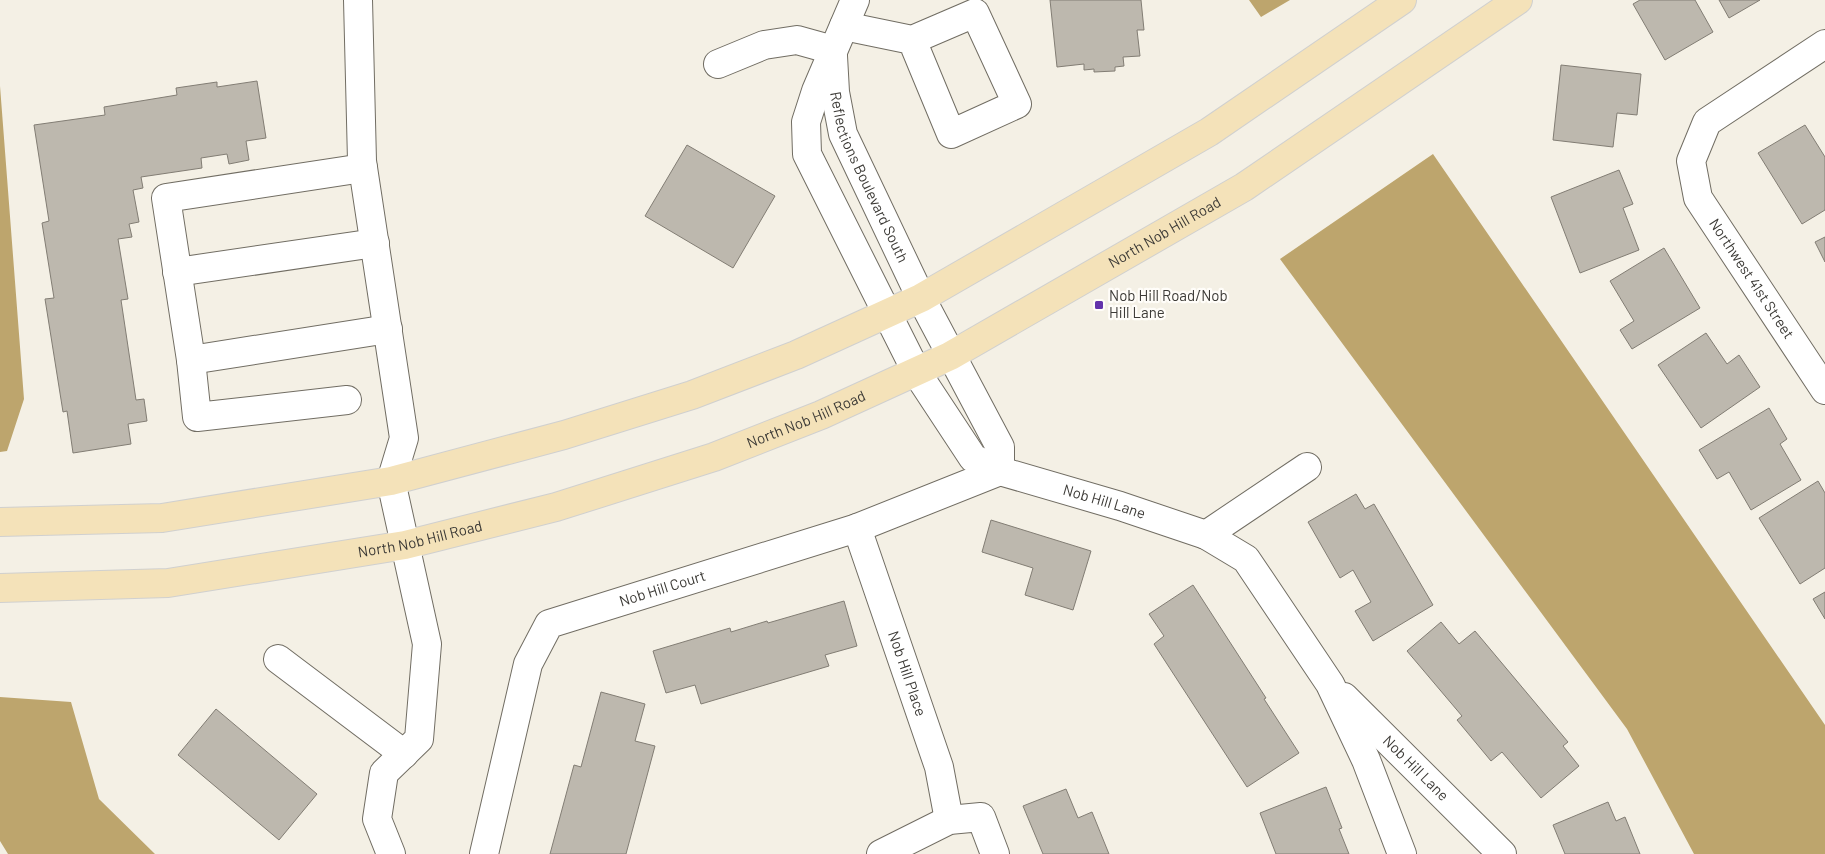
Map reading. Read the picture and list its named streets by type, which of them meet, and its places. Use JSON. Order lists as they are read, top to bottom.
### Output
{
  "streets": {
    "main road": ["North Nob Hill Road"],
    "street": [
      "Reflections Boulevard South",
      "Northwest 41st Street",
      "Nob Hill Lane",
      "Nob Hill Court",
      "Nob Hill Place"
    ]
  },
  "crossings": [
    ["Reflections Boulevard South", "Nob Hill Lane"],
    ["North Nob Hill Road", "Nob Hill Lane"],
    ["Nob Hill Lane", "Nob Hill Court"],
    ["Nob Hill Court", "Nob Hill Place"]
  ],
  "places": {
    "transit": ["Nob Hill Road/Nob Hill Lane"]
  }
}
